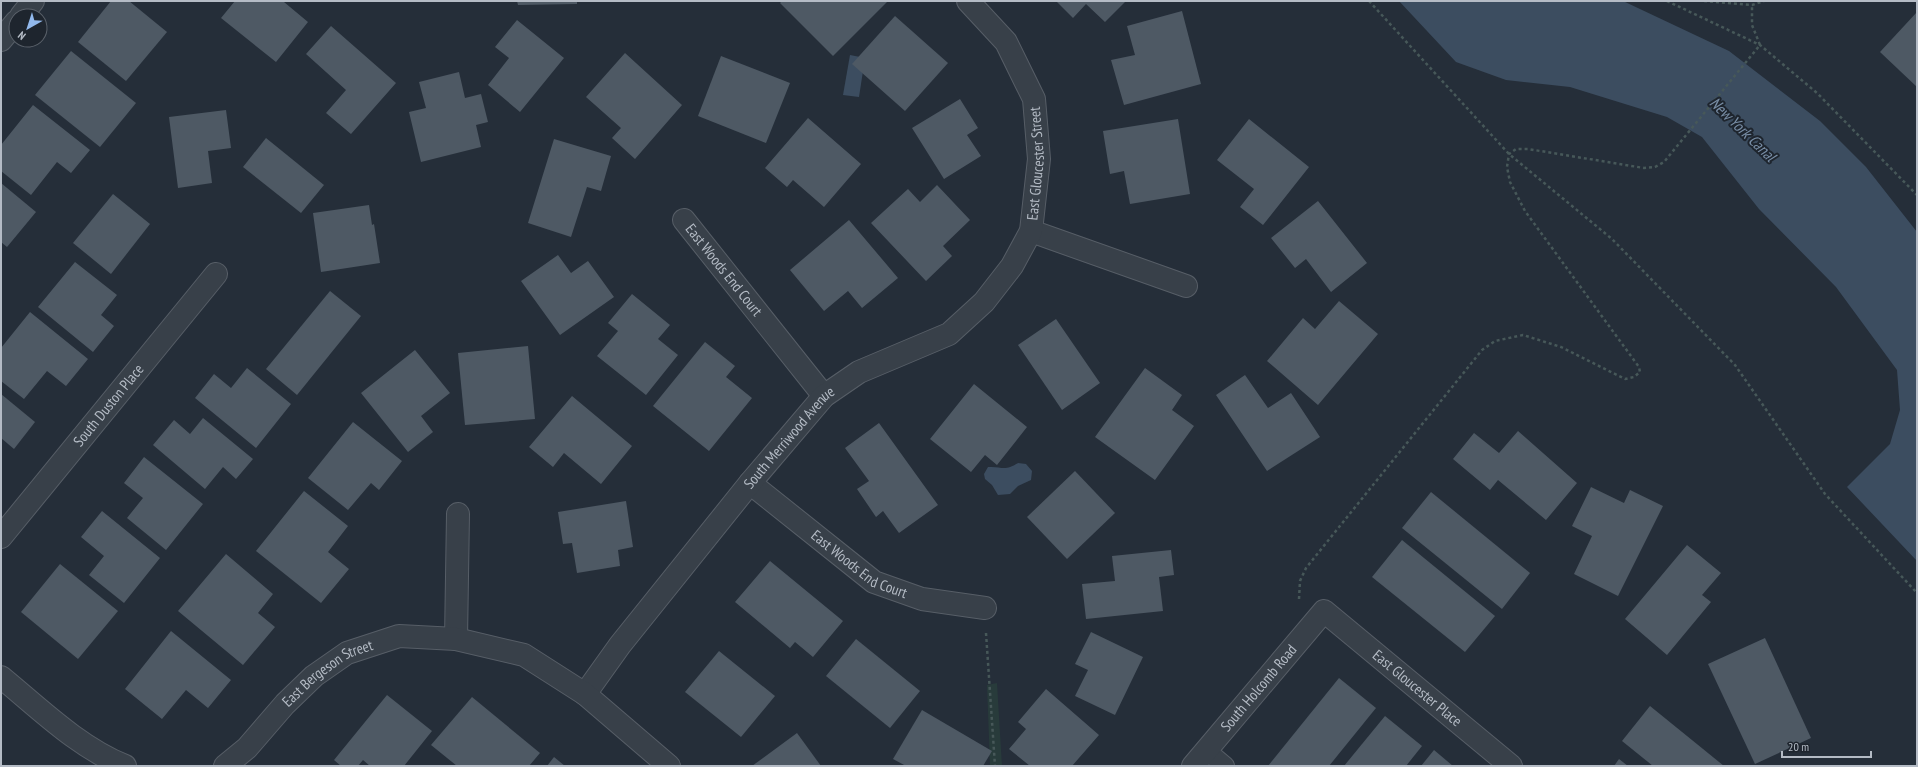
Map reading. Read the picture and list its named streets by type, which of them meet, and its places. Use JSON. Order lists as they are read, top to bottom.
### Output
{
  "streets": {
    "street": [
      "East Gloucester Street",
      "East Woods End Court",
      "South Duston Place",
      "South Merriwood Avenue",
      "East Bergeson Street",
      "South Holcomb Road",
      "East Gloucester Place"
    ]
  },
  "crossings": [
    ["East Gloucester Street", "South Merriwood Avenue"],
    ["East Woods End Court", "South Merriwood Avenue"],
    ["South Merriwood Avenue", "East Bergeson Street"],
    ["South Holcomb Road", "East Gloucester Place"]
  ],
  "water": ["New York Canal"],
  "scale_bar": "20 m",
  "north": "bottom left"
}
